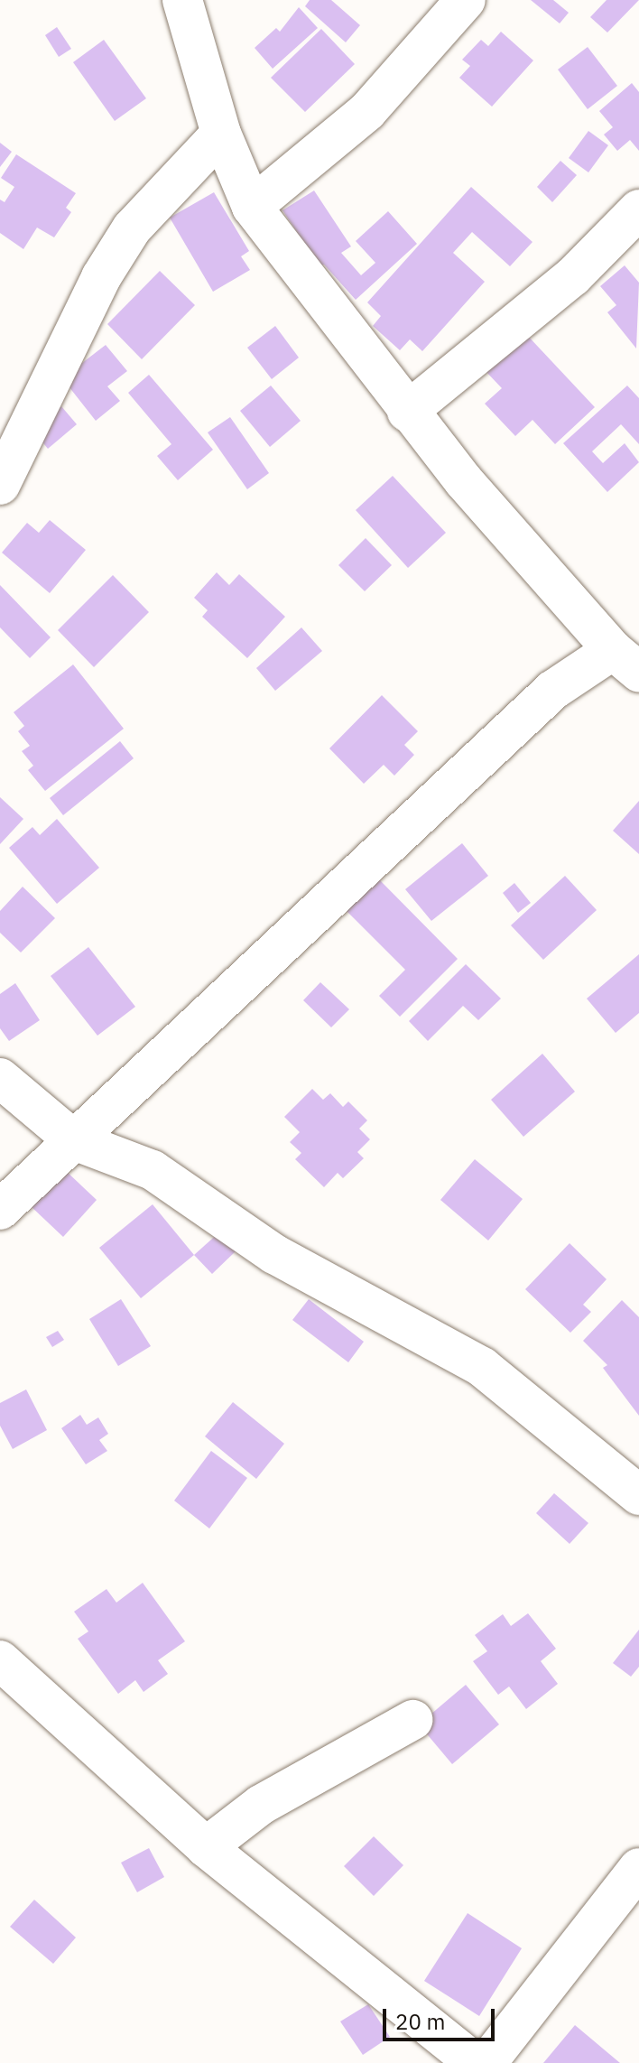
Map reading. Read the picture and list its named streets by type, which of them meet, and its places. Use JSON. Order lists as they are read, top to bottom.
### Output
{
  "scale_bar": "20 m"
}
